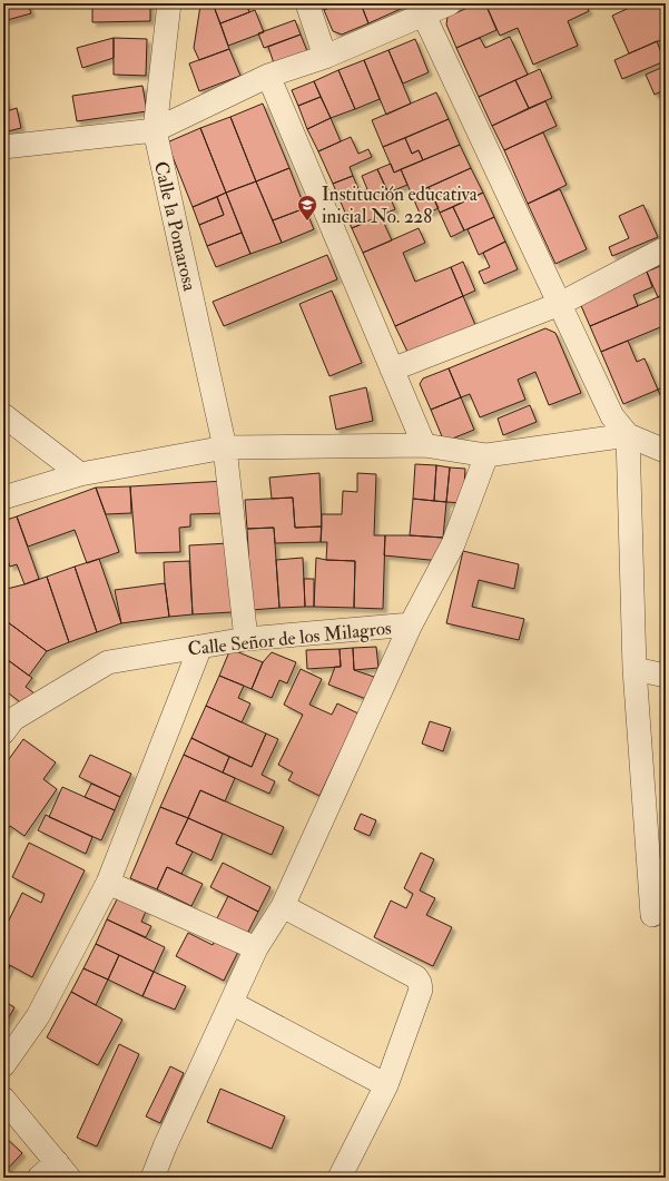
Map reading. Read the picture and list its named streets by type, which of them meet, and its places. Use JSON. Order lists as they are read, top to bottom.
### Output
{
  "streets": {
    "street": ["Calle la Pomarosa", "Calle Señor de los Milagros"]
  },
  "crossings": [
    ["Calle la Pomarosa", "Calle Señor de los Milagros"]
  ],
  "places": {
    "school or university": ["Institución educativa inicial No. 228"]
  }
}
